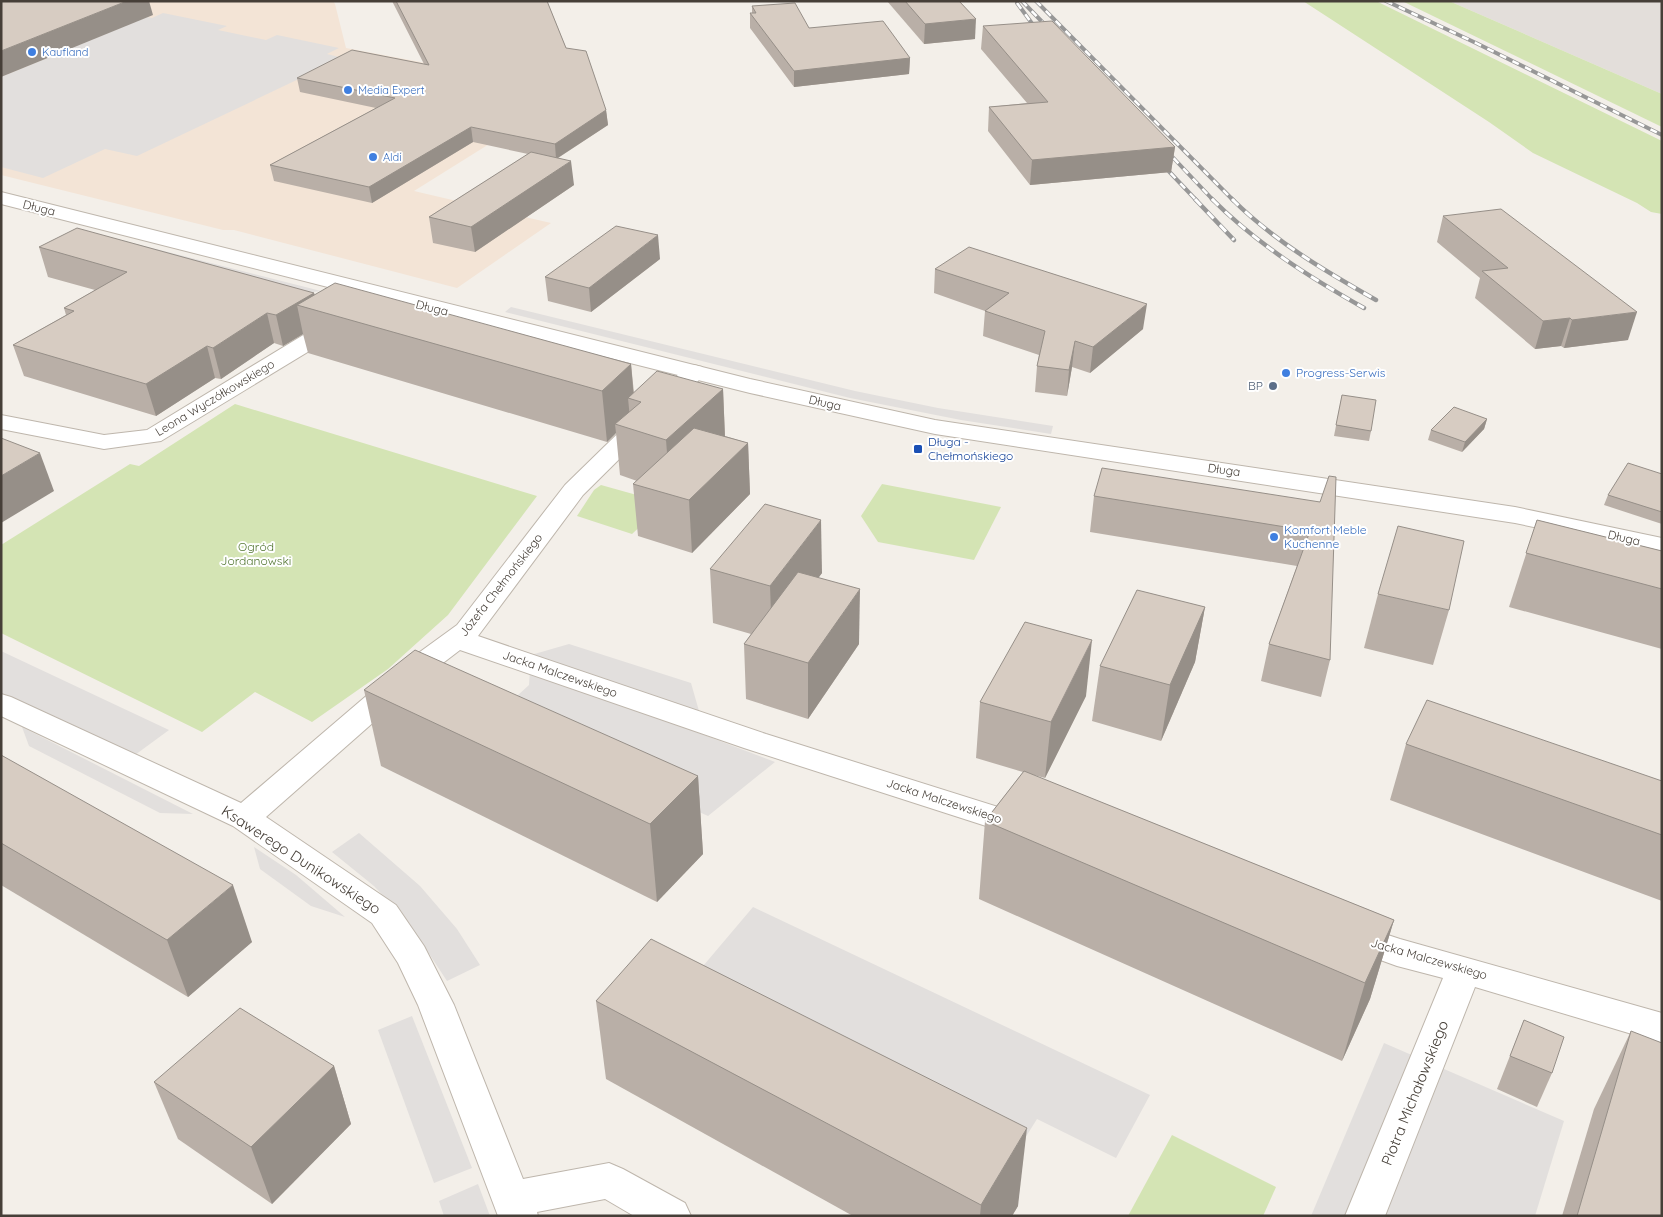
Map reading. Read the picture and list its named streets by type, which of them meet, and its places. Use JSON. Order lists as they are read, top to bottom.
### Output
{
  "streets": {
    "street": [
      "Długa",
      "Leona Wyczółkowskiego",
      "Józefa Chełmońskiego",
      "Jacka Malczewskiego",
      "Ksawerego Dunikowskiego",
      "Piotra Michałowskiego"
    ]
  },
  "crossings": [
    ["Długa", "Leona Wyczółkowskiego"],
    ["Długa", "Józefa Chełmońskiego"],
    ["Józefa Chełmońskiego", "Jacka Malczewskiego"],
    ["Józefa Chełmońskiego", "Ksawerego Dunikowskiego"],
    ["Jacka Malczewskiego", "Piotra Michałowskiego"]
  ],
  "parks": ["Ogród Jordanowski"],
  "places": {
    "other": [
      "Kaufland",
      "Media Expert",
      "Aldi",
      "Progress-Serwis",
      "BP",
      "Komfort Meble Kuchenne"
    ],
    "transit": ["Długa - Chełmońskiego"]
  }
}
